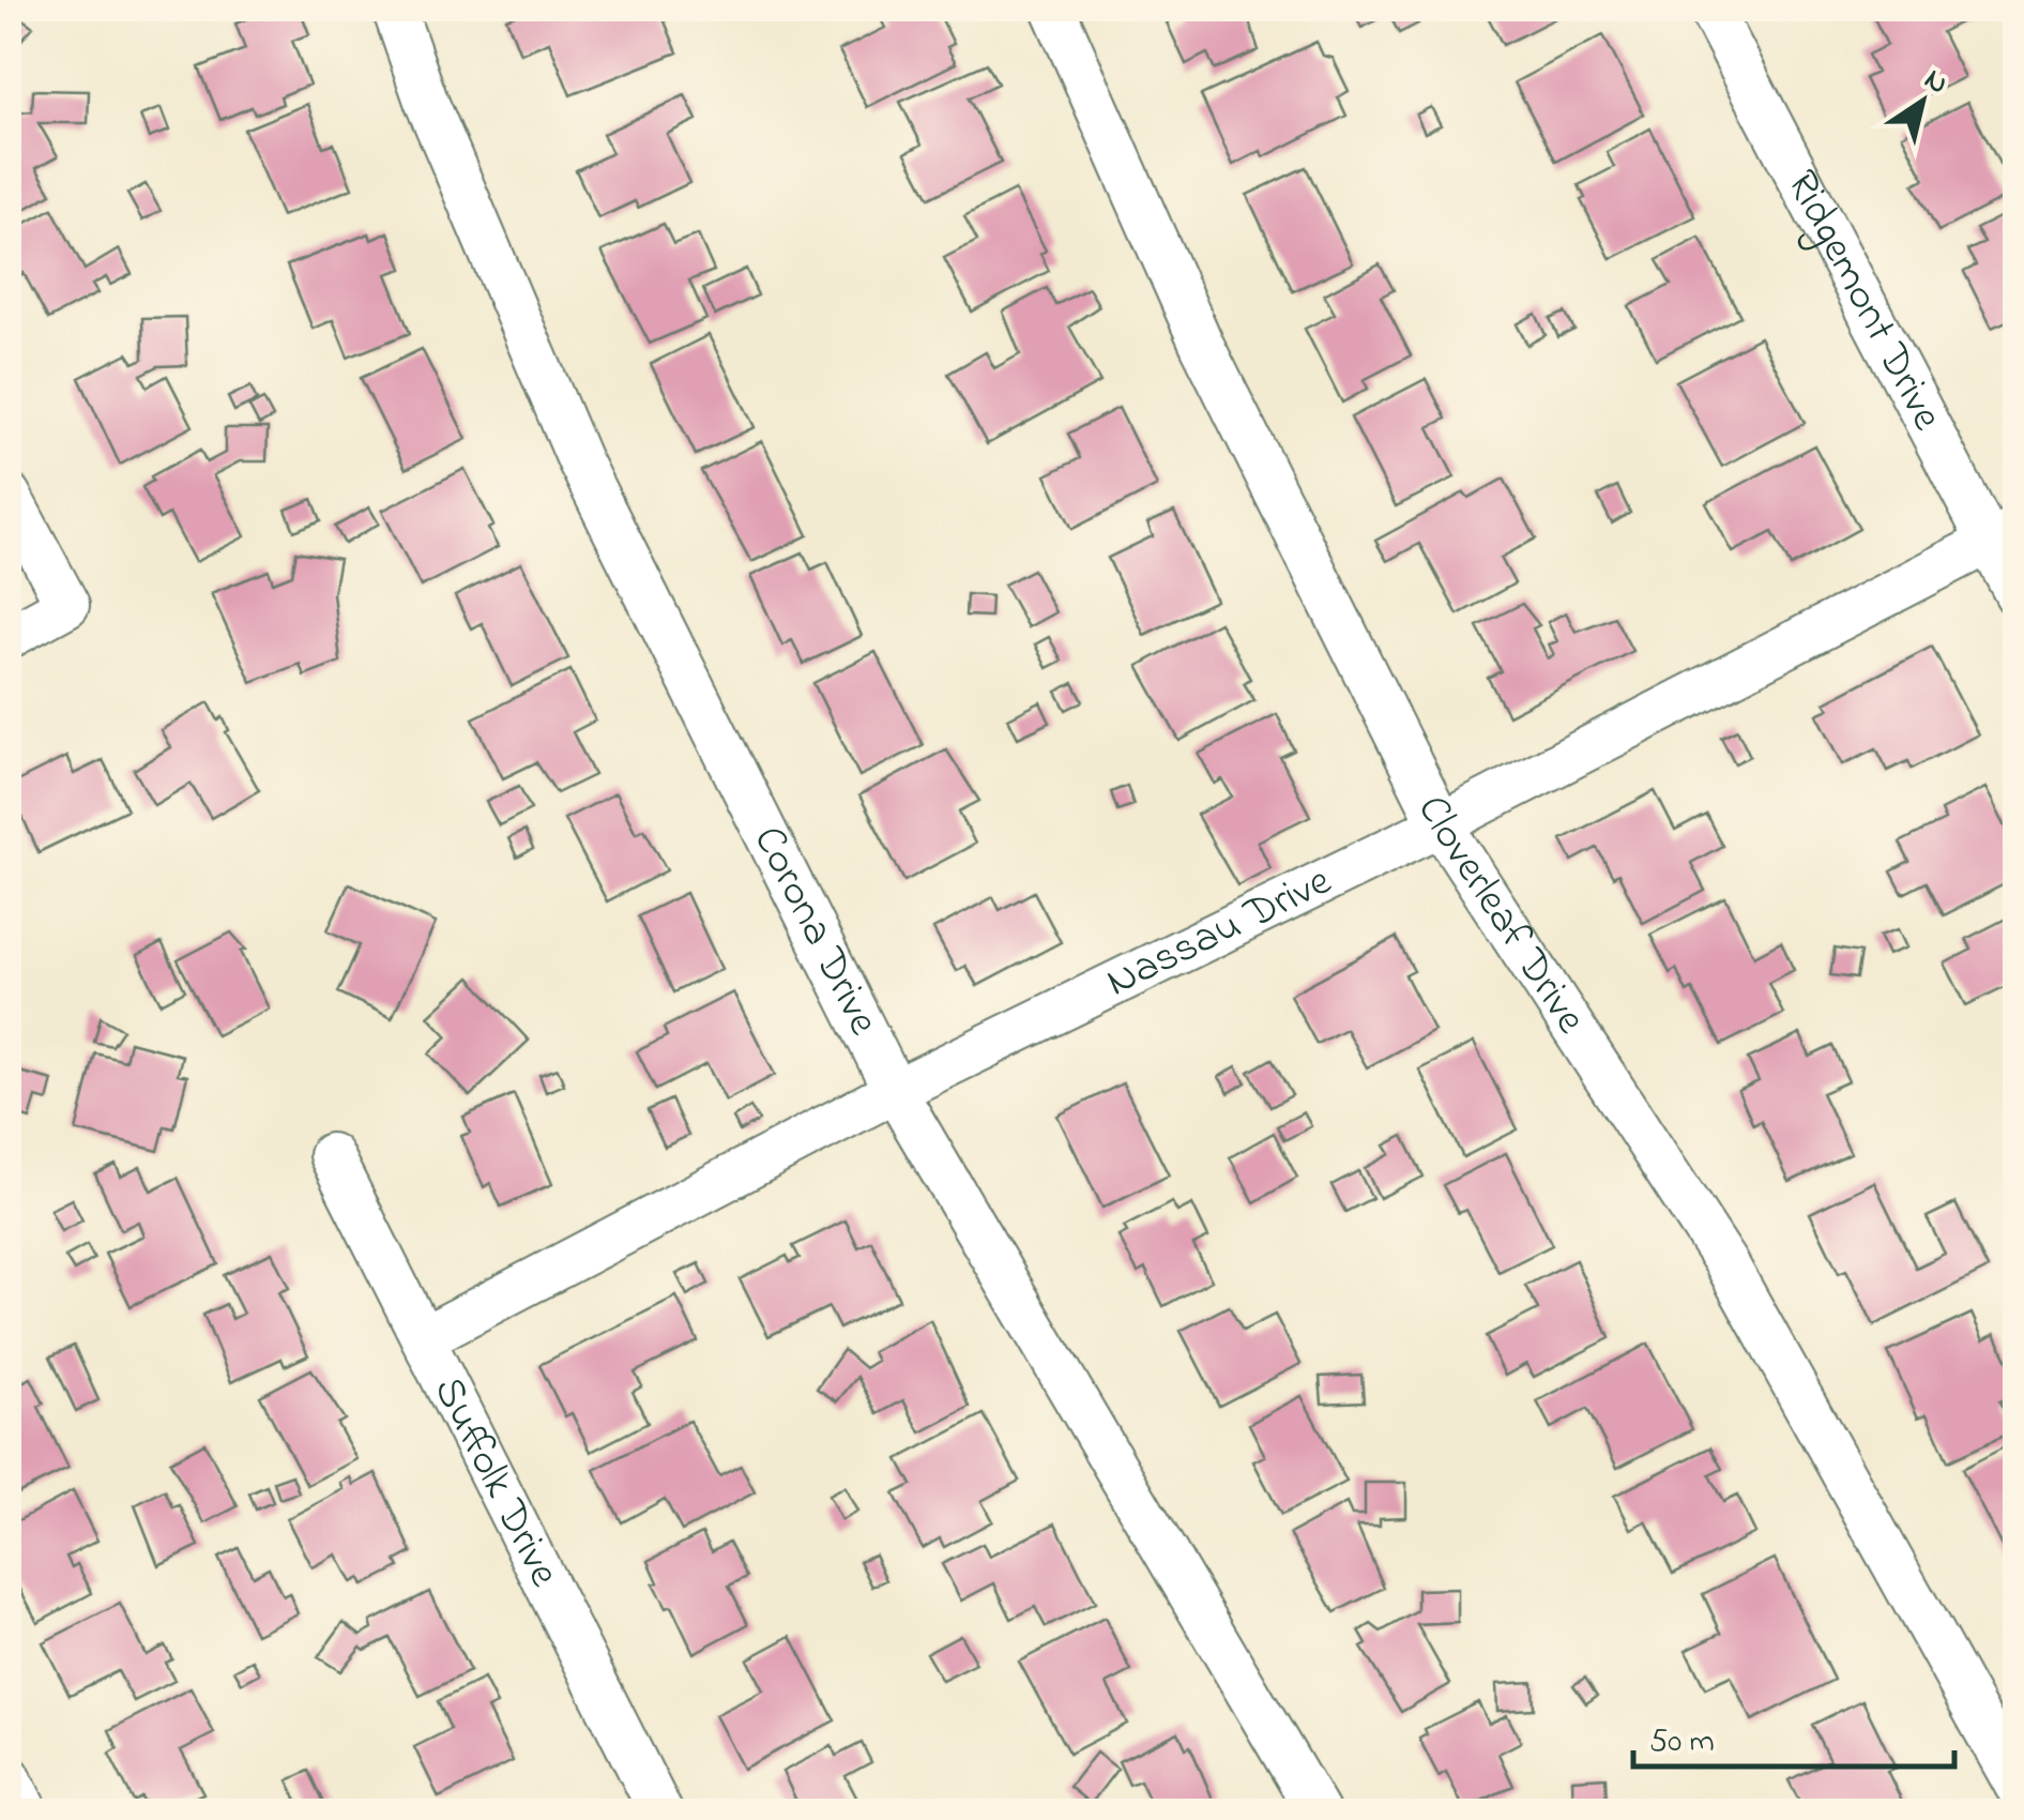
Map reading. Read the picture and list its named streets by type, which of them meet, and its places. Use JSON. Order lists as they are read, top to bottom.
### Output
{
  "streets": {
    "street": [
      "Ridgemont Drive",
      "Cloverleaf Drive",
      "Corona Drive",
      "Nassau Drive",
      "Suffolk Drive"
    ]
  },
  "crossings": [
    ["Ridgemont Drive", "Nassau Drive"],
    ["Cloverleaf Drive", "Nassau Drive"],
    ["Corona Drive", "Nassau Drive"],
    ["Nassau Drive", "Suffolk Drive"]
  ],
  "scale_bar": "50 m",
  "north": "top right"
}
